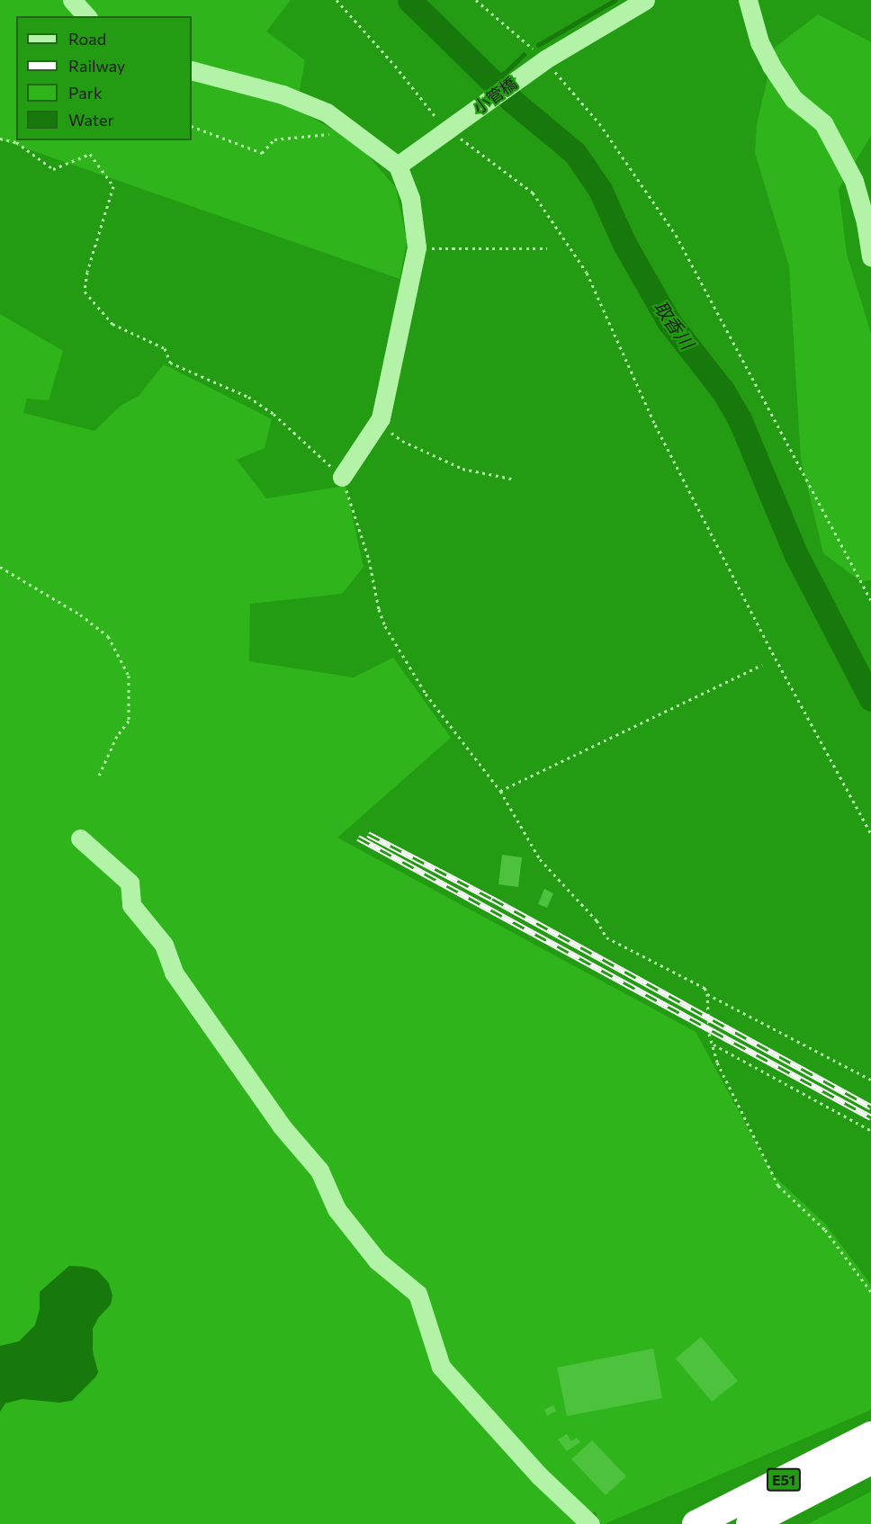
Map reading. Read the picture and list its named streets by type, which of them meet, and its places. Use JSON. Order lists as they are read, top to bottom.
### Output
{
  "streets": {
    "highway": ["E51"],
    "street": ["小管橋"]
  },
  "water": ["取香川"],
  "legend": [
    "Road",
    "Railway",
    "Park",
    "Water"
  ]
}
